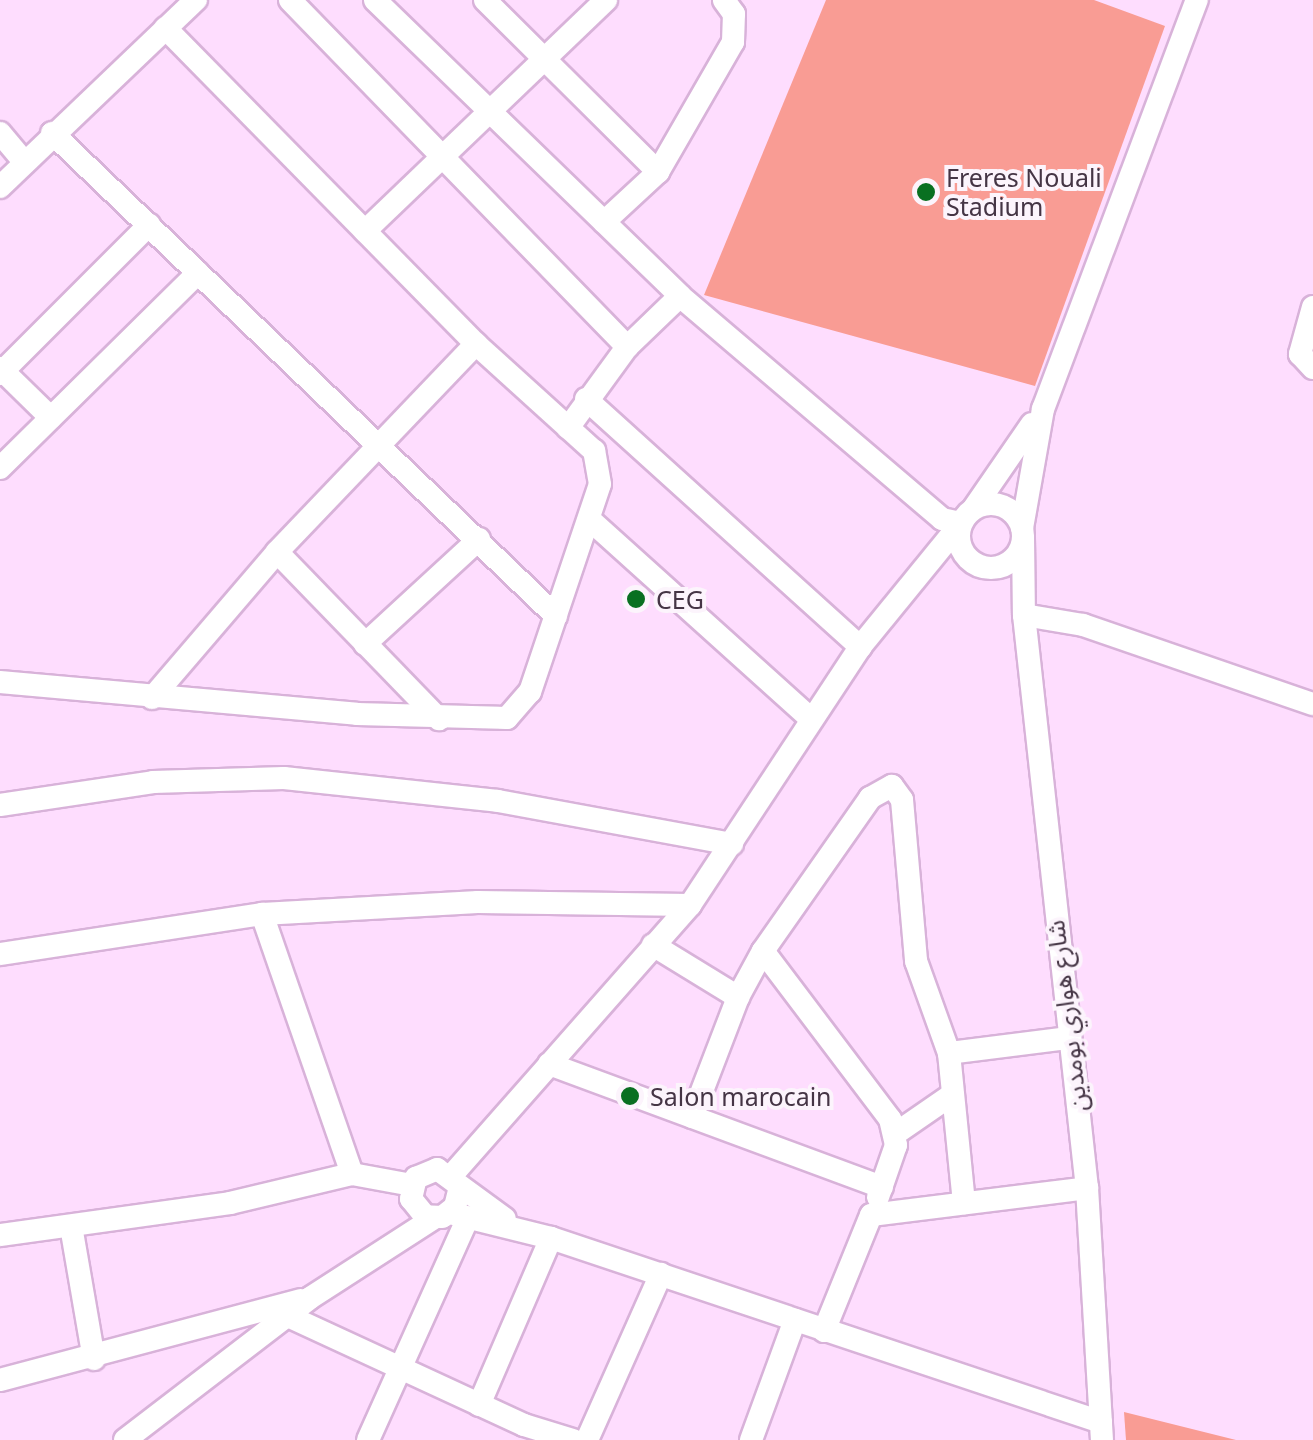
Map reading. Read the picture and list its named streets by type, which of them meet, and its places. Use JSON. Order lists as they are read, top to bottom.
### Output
{
  "streets": {
    "street": ["شارع هواري بومدين"]
  },
  "places": ["Freres Nouali Stadium", "CEG", "Salon marocain"]
}
